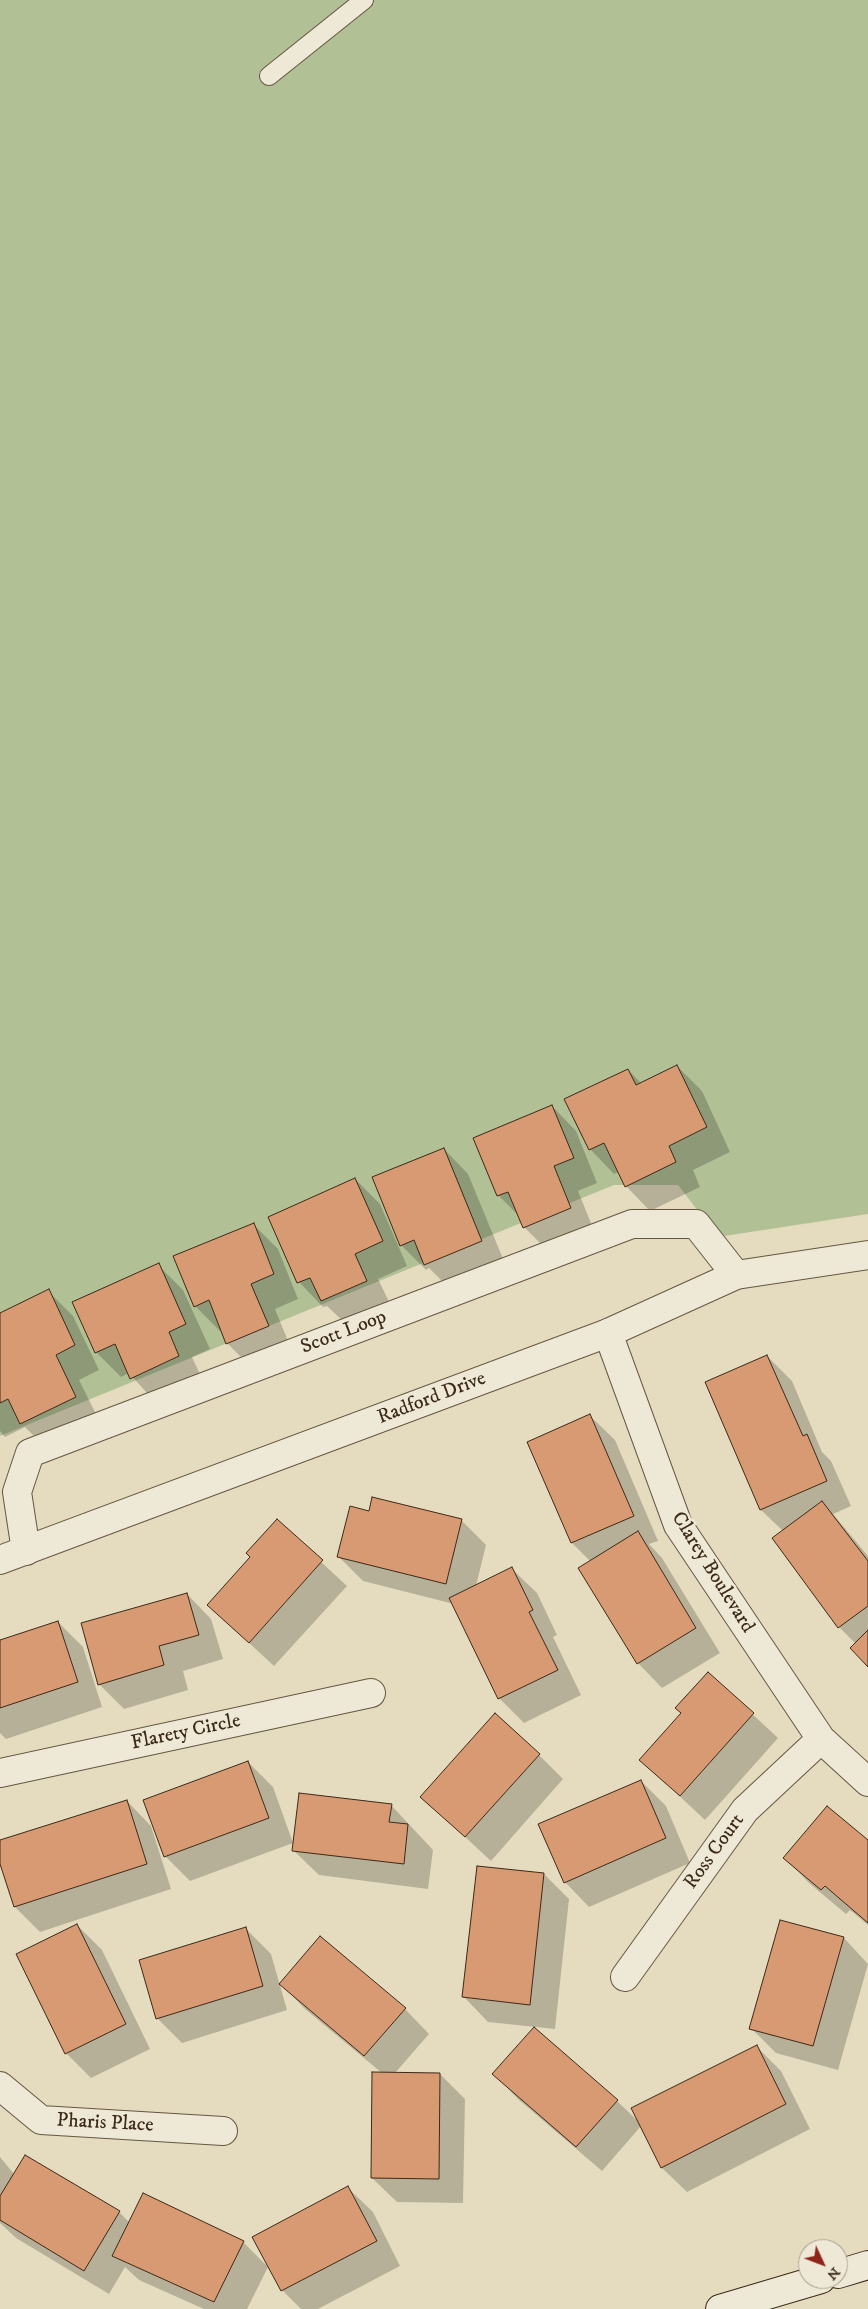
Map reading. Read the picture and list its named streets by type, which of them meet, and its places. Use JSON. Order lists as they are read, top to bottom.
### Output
{
  "streets": {
    "street": [
      "Scott Loop",
      "Radford Drive",
      "Clarey Boulevard",
      "Flarety Circle",
      "Ross Court",
      "Pharis Place"
    ]
  },
  "crossings": [
    ["Scott Loop", "Radford Drive"],
    ["Radford Drive", "Clarey Boulevard"],
    ["Clarey Boulevard", "Ross Court"]
  ],
  "north": "bottom right"
}
